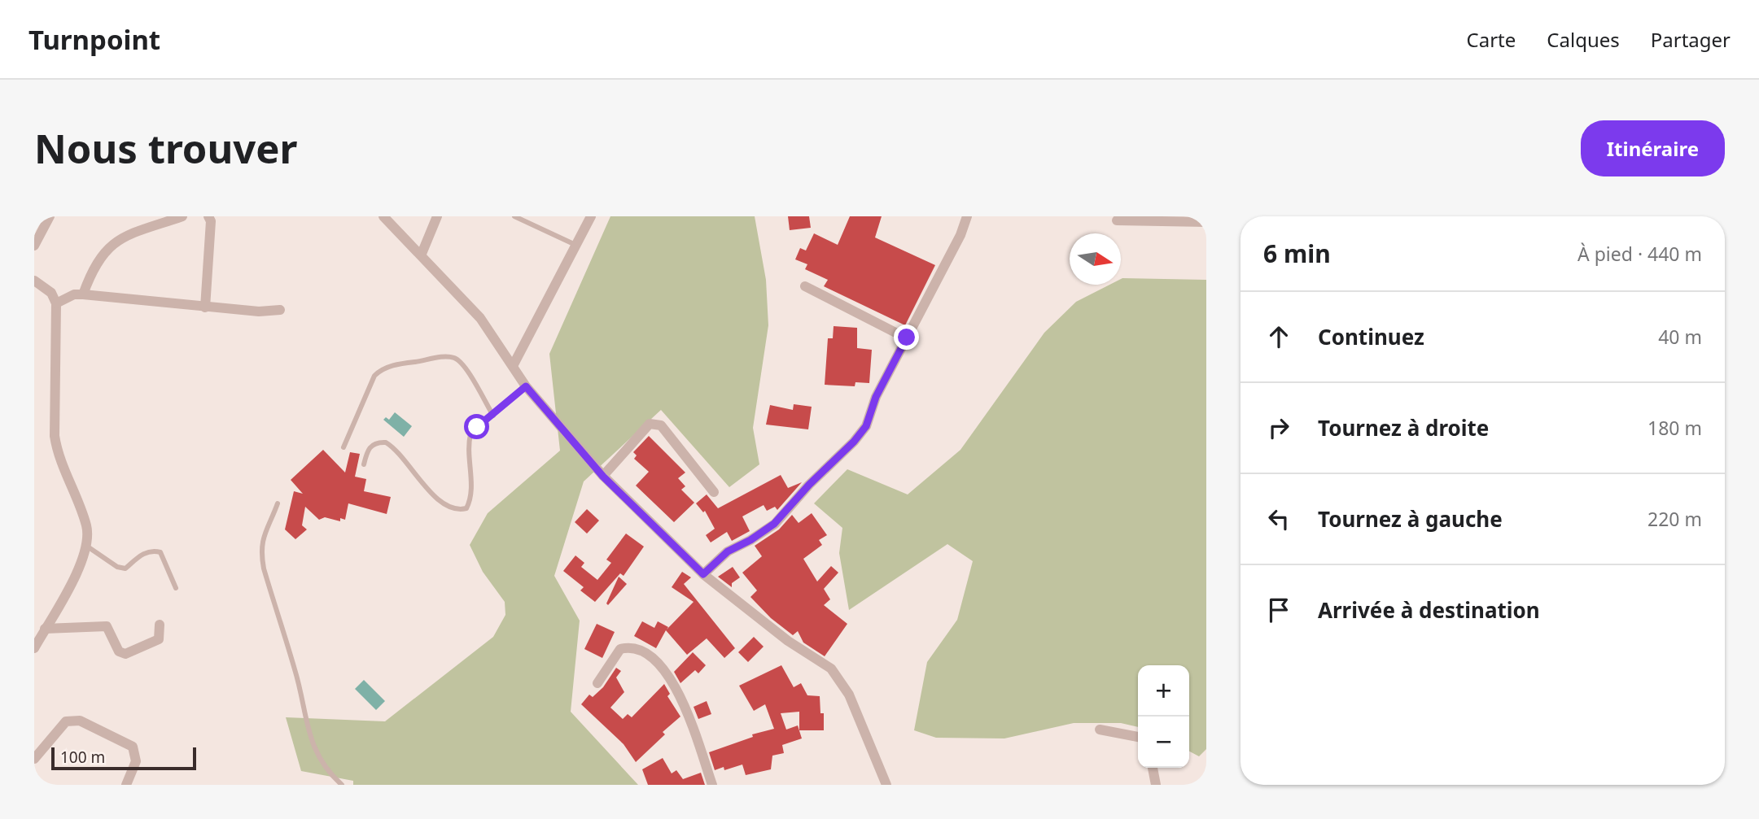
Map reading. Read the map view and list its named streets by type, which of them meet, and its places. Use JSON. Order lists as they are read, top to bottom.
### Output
{
  "scale_bar": "100 m",
  "north": "right",
  "page": {
    "header": "Turnpoint",
    "nav": ["Carte", "Calques", "Partager"],
    "buttons": "Itinéraire",
    "title": "Nous trouver",
    "heading": ["6 min", "À pied · 440 m"],
    "list": [
      ["Continuez", "40 m"],
      ["Tournez à droite", "180 m"],
      ["Tournez à gauche", "220 m"],
      "Arrivée à destination"
    ],
    "map_buttons": ["+", "−"],
    "scale": "100 m"
  }
}
